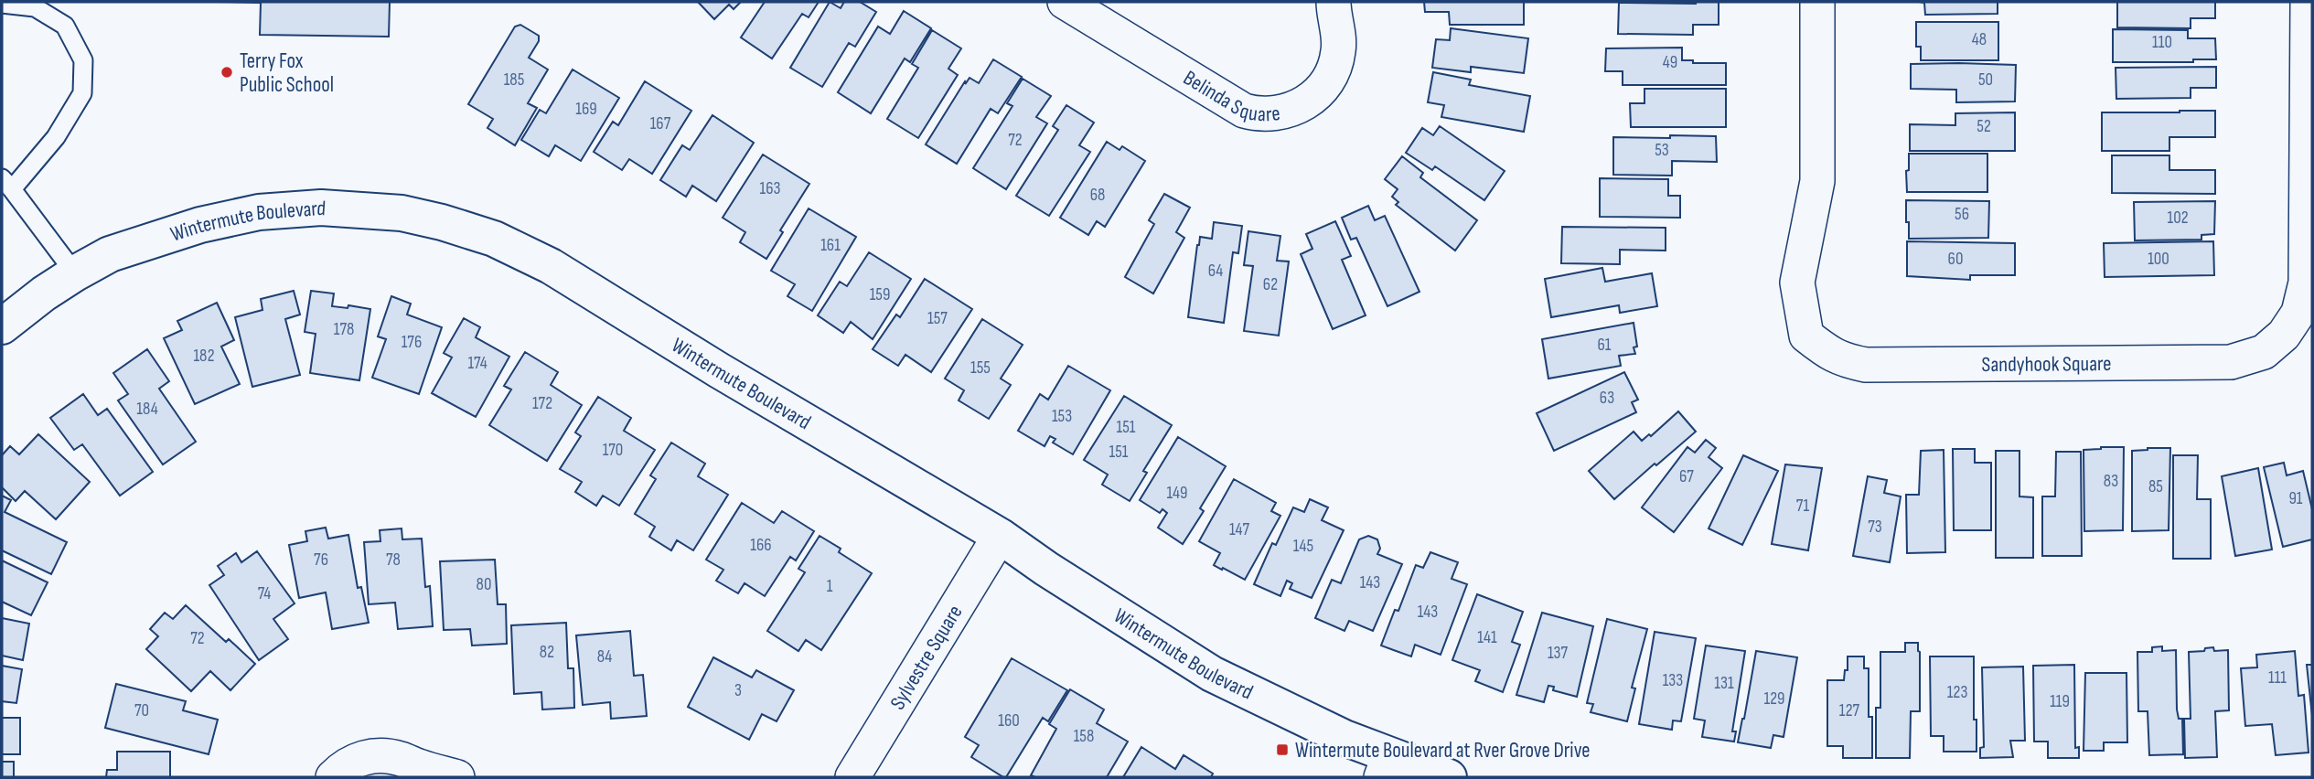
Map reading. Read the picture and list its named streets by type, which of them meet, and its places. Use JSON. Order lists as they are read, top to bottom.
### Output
{
  "streets": {
    "street": [
      "Belinda Square",
      "Wintermute Boulevard",
      "Sandyhook Square",
      "Sylvestre Square"
    ]
  },
  "crossings": [
    ["Wintermute Boulevard", "Sylvestre Square"]
  ],
  "places": {
    "other": ["Terry Fox Public School"],
    "transit": ["Wintermute Boulevard at Rver Grove Drive"]
  },
  "house_numbers": [
    "48",
    "110",
    "49",
    "185",
    "50",
    "169",
    "167",
    "52",
    "72",
    "53",
    "163",
    "68",
    "56",
    "102",
    "161",
    "60",
    "100",
    "64",
    "62",
    "159",
    "157",
    "178",
    "176",
    "61",
    "182",
    "174",
    "155",
    "63",
    "172",
    "184",
    "153",
    "151",
    "170",
    "151",
    "67",
    "83",
    "85",
    "149",
    "91",
    "71",
    "73",
    "147",
    "166",
    "145",
    "76",
    "78",
    "143",
    "80",
    "1",
    "74",
    "143",
    "141",
    "72",
    "82",
    "137",
    "84",
    "111",
    "133",
    "131",
    "3",
    "123",
    "129",
    "119",
    "70",
    "127",
    "160",
    "158"
  ]
}
